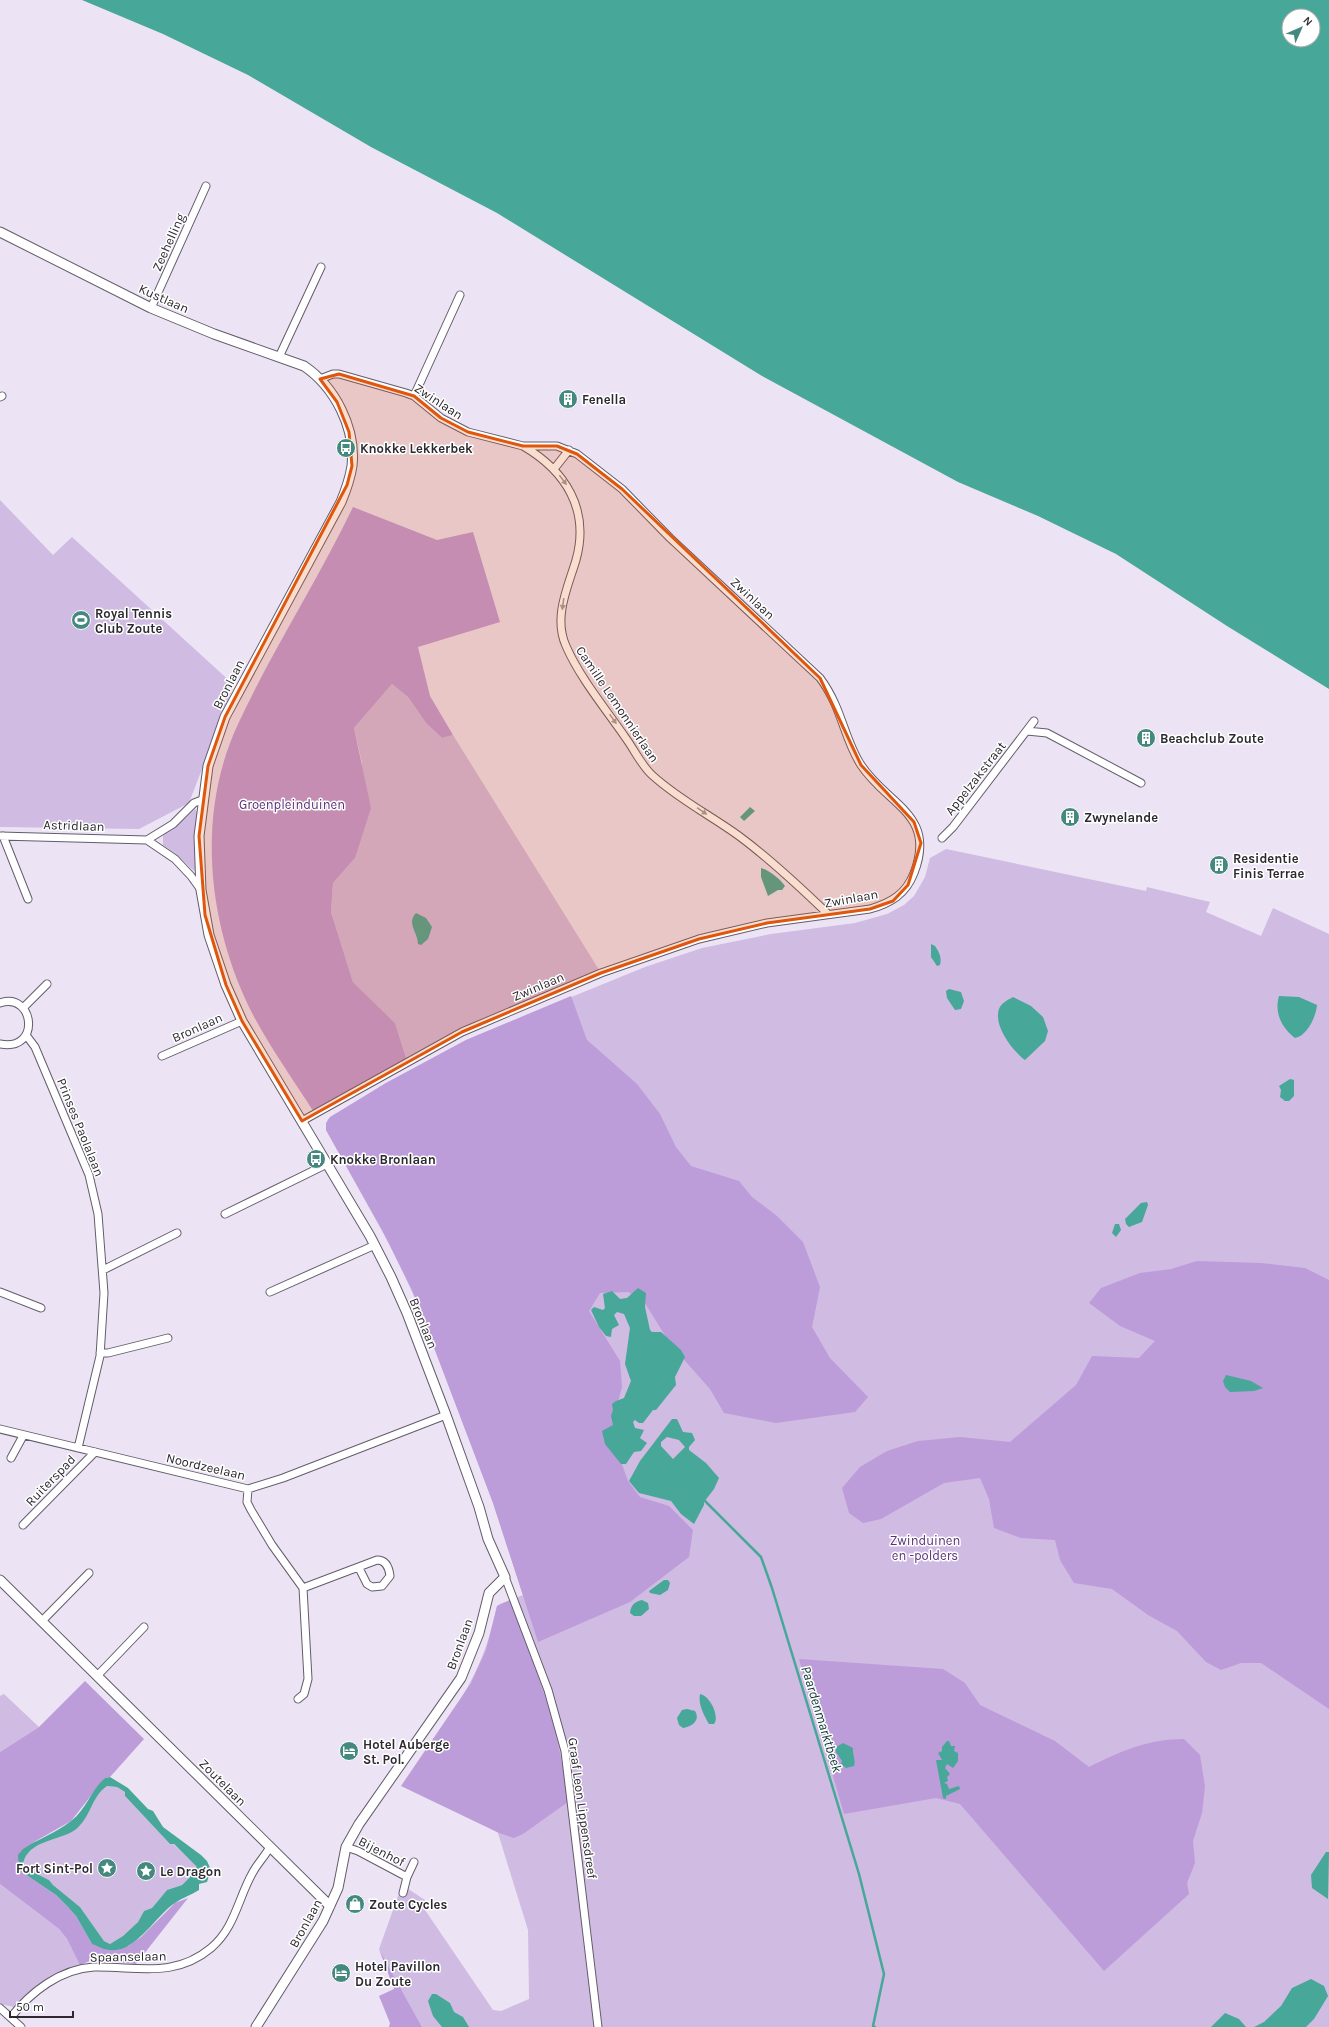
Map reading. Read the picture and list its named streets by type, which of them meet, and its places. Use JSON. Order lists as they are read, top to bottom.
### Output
{
  "streets": {
    "street": [
      "Zeehelling",
      "Kustlaan",
      "Zwinlaan",
      "Bronlaan",
      "Camille Lemonnierlaan",
      "Appelzakstraat",
      "Astridlaan",
      "Prinses Paolalaan",
      "Noordzeelaan",
      "Ruiterspad",
      "Zoutelaan",
      "Graaf Leon Lippensdreef",
      "Bijenhof",
      "Spaanselaan"
    ]
  },
  "crossings": [
    ["Zeehelling", "Kustlaan"],
    ["Kustlaan", "Zwinlaan"],
    ["Kustlaan", "Bronlaan"],
    ["Zwinlaan", "Bronlaan"],
    ["Zwinlaan", "Camille Lemonnierlaan"],
    ["Bronlaan", "Noordzeelaan"],
    ["Bronlaan", "Zoutelaan"],
    ["Bronlaan", "Graaf Leon Lippensdreef"],
    ["Bronlaan", "Bijenhof"],
    ["Prinses Paolalaan", "Noordzeelaan"],
    ["Noordzeelaan", "Ruiterspad"],
    ["Zoutelaan", "Spaanselaan"]
  ],
  "one_way": ["Camille Lemonnierlaan"],
  "water": ["Paardenmarktbeek"],
  "parks": ["Groenpleinduinen", "Zwinduinen en -polders"],
  "places": {
    "building": [
      "Fenella",
      "Beachclub Zoute",
      "Zwynelande",
      "Residentie Finis Terrae"
    ],
    "bus stop": ["Knokke Lekkerbek", "Knokke Bronlaan"],
    "sports": ["Royal Tennis Club Zoute"],
    "hotel": ["Hotel Auberge St. Pol.", "Hotel Pavillon Du Zoute"],
    "place": ["Fort Sint-Pol", "Le Dragon"],
    "shop": ["Zoute Cycles"]
  },
  "scale_bar": "50 m",
  "north": "top right"
}
